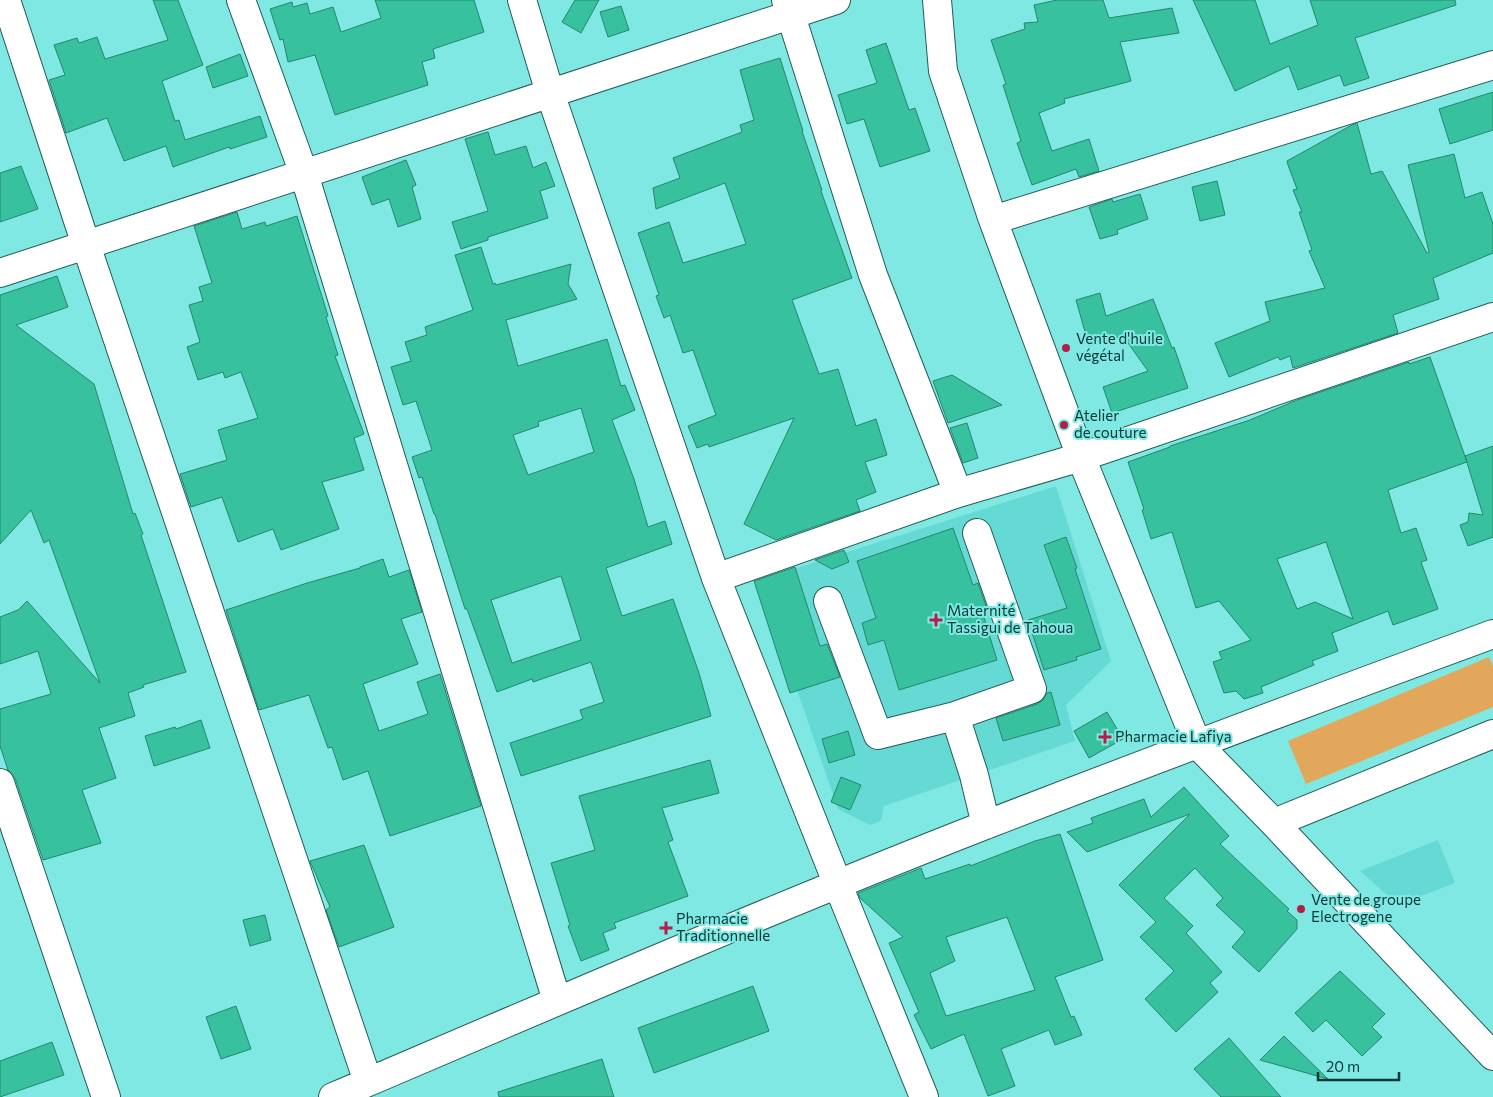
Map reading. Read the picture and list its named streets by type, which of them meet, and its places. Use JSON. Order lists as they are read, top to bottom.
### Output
{
  "places": {
    "other": ["Vente d'huile végétal", "Atelier de couture", "Vente de groupe Electrogene"],
    "health": ["Maternité Tassigui de Tahoua", "Pharmacie Lafiya", "Pharmacie Traditionnelle"]
  },
  "scale_bar": "20 m"
}
